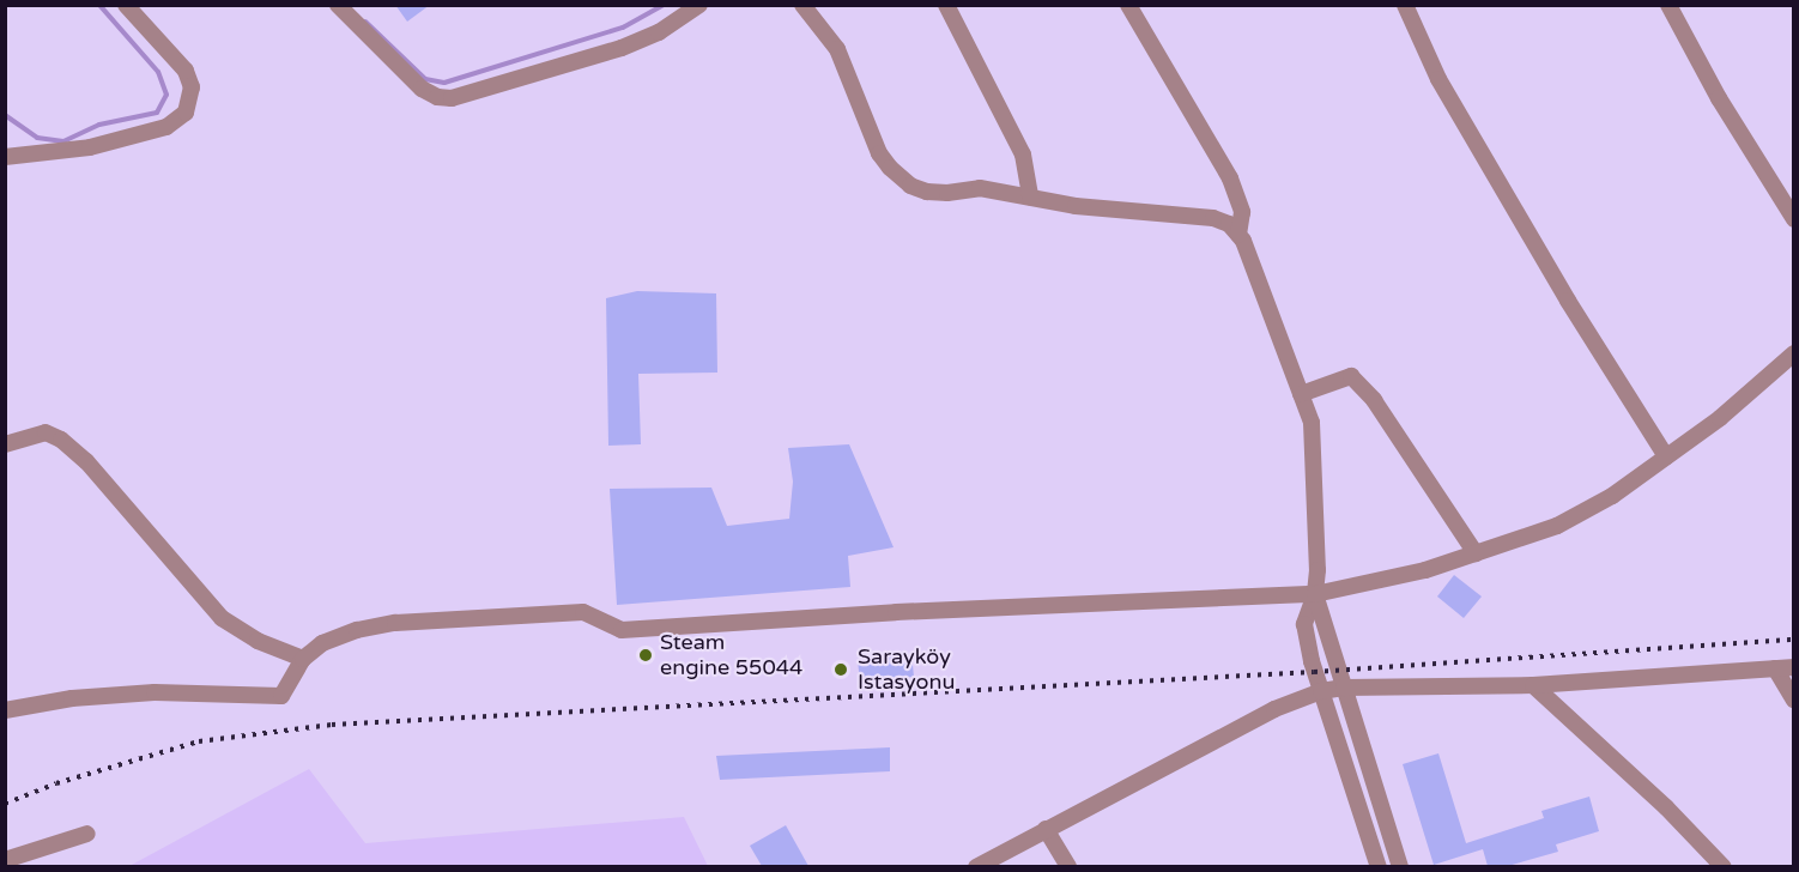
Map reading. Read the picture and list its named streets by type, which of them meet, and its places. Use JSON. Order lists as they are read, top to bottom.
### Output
{
  "places": ["Steam engine 55044", "Sarayköy Istasyonu"]
}
